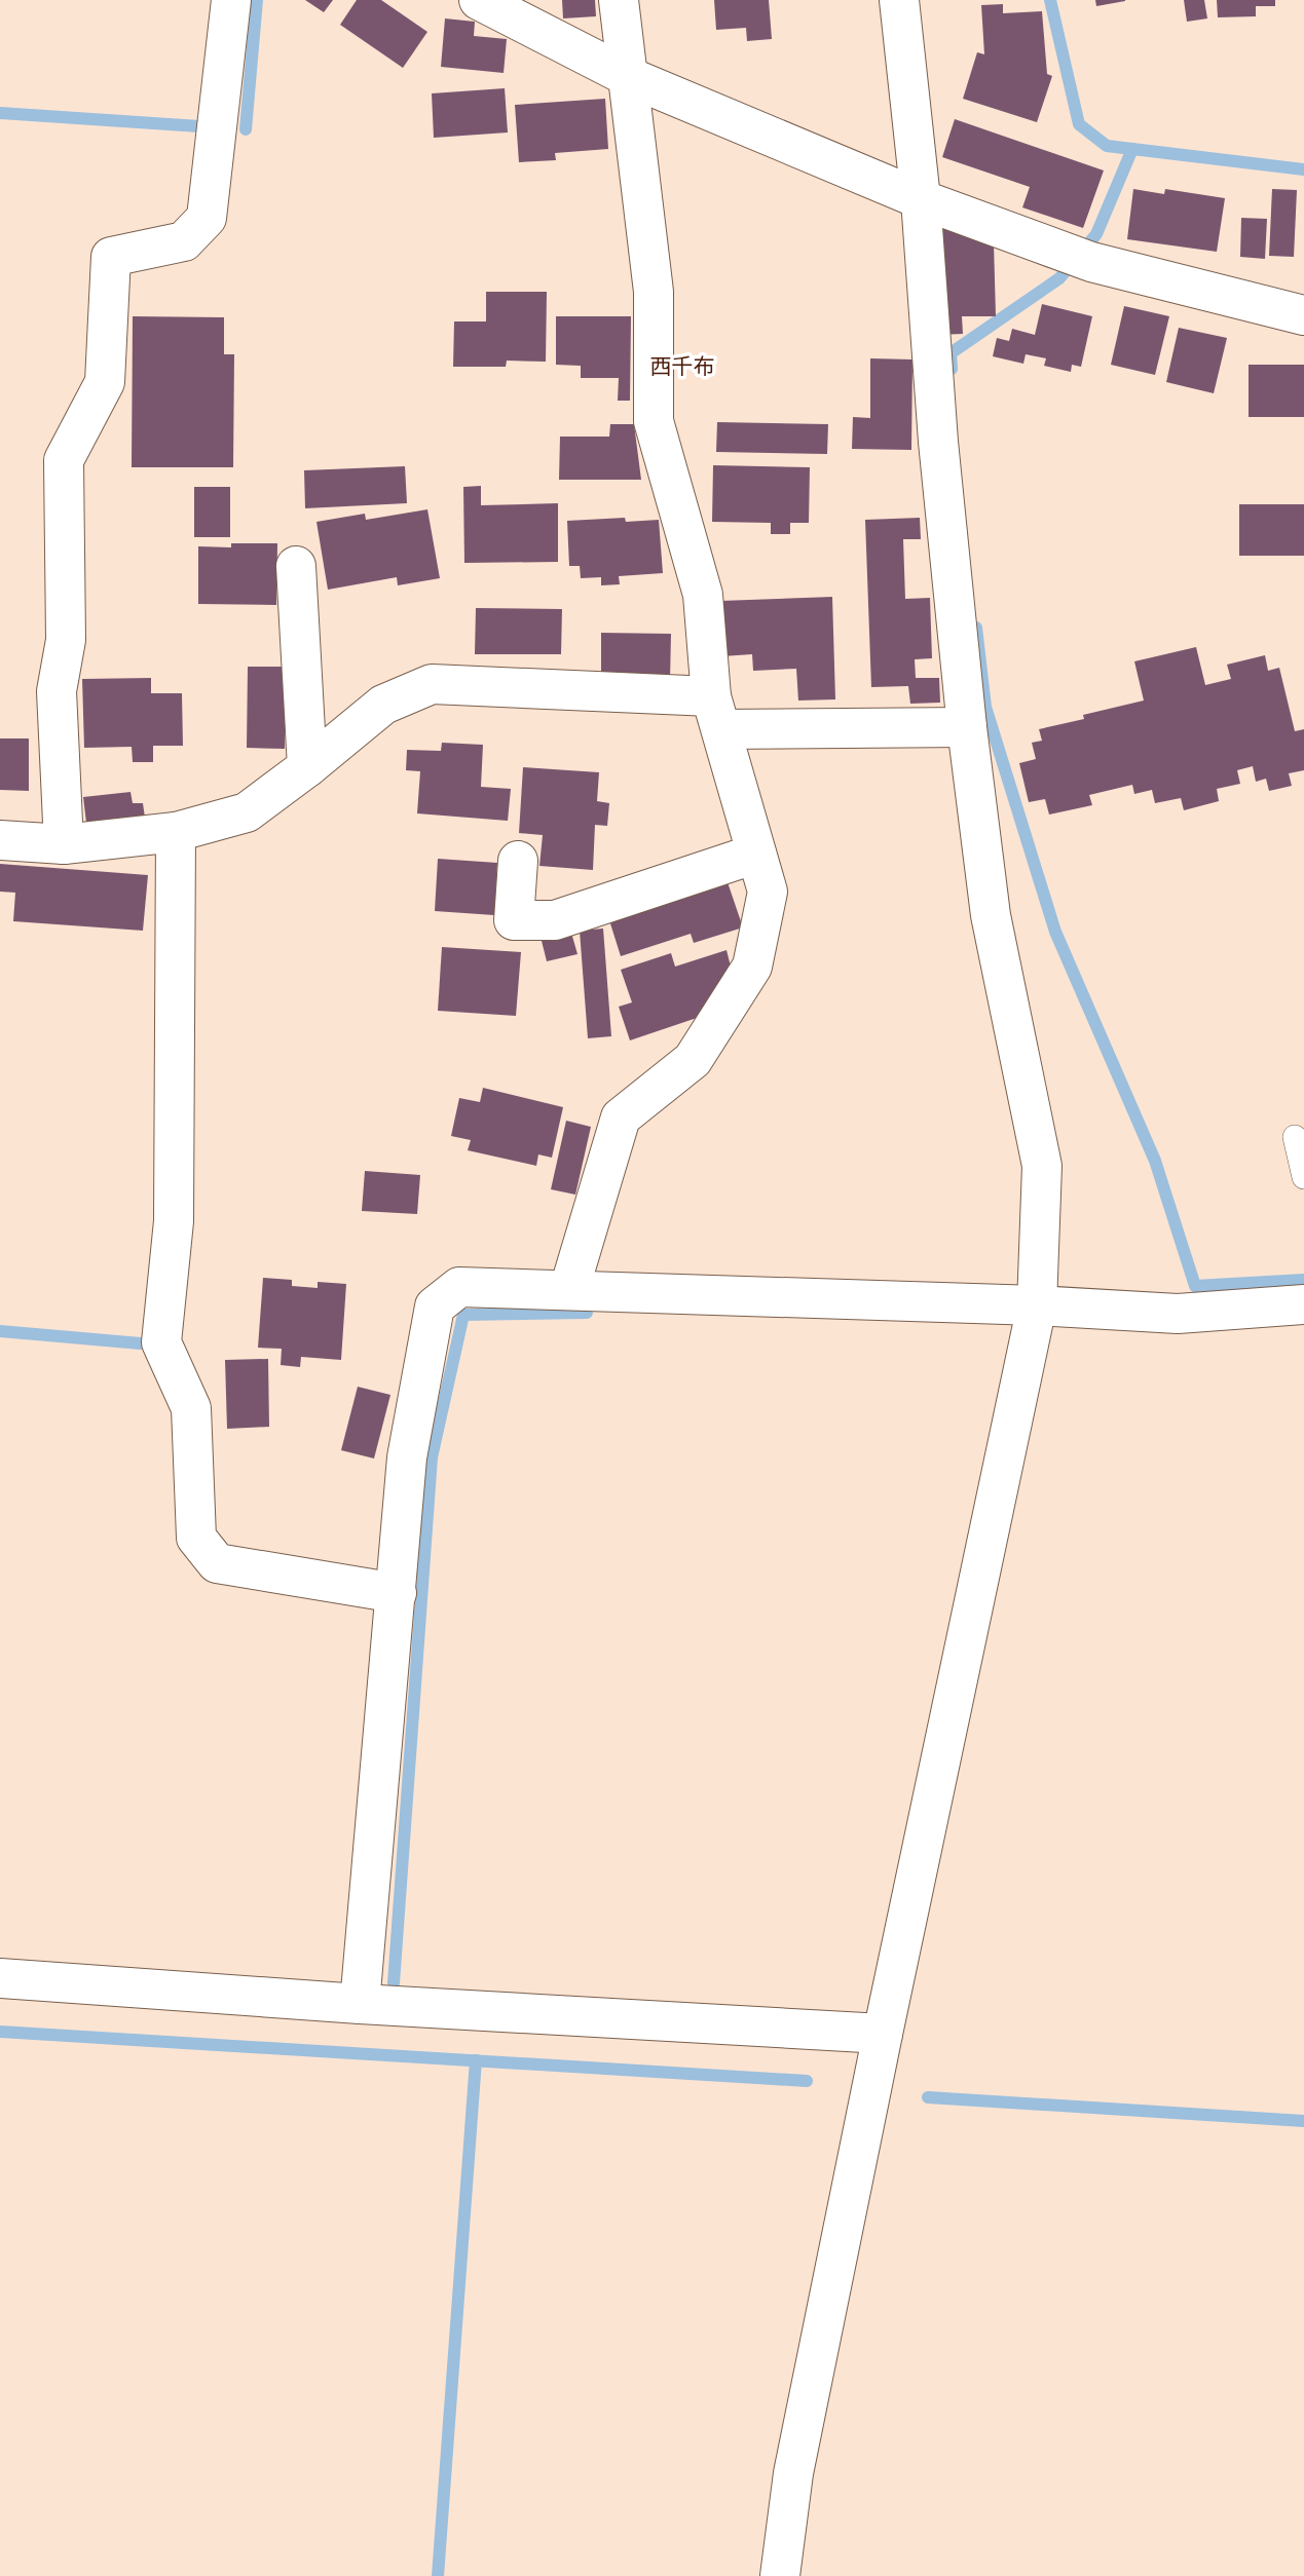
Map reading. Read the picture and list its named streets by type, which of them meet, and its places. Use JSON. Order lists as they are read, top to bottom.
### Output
{
  "districts": ["西千布"]
}
